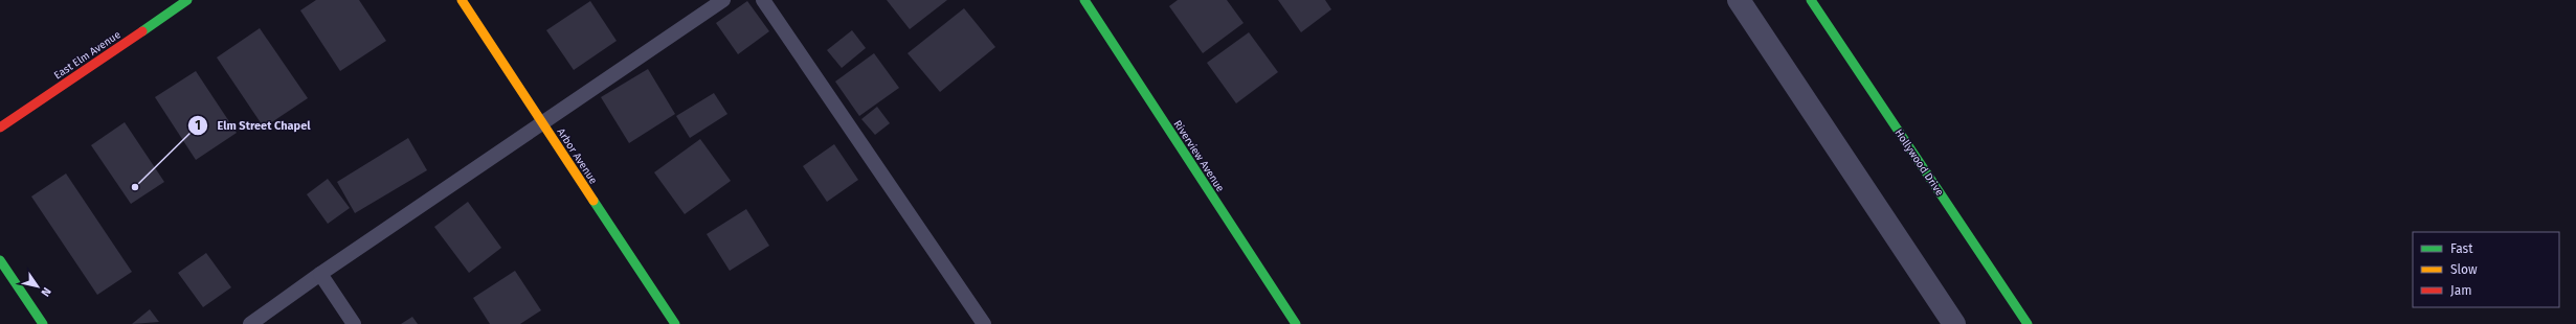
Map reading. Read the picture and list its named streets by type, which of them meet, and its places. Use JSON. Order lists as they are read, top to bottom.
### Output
{
  "streets": {
    "street": [
      "East Elm Avenue",
      "Arbor Avenue",
      "Riverview Avenue",
      "Hollywood Drive"
    ]
  },
  "places": ["Elm Street Chapel"],
  "legend": ["Fast", "Slow", "Jam"],
  "north": "bottom right"
}
